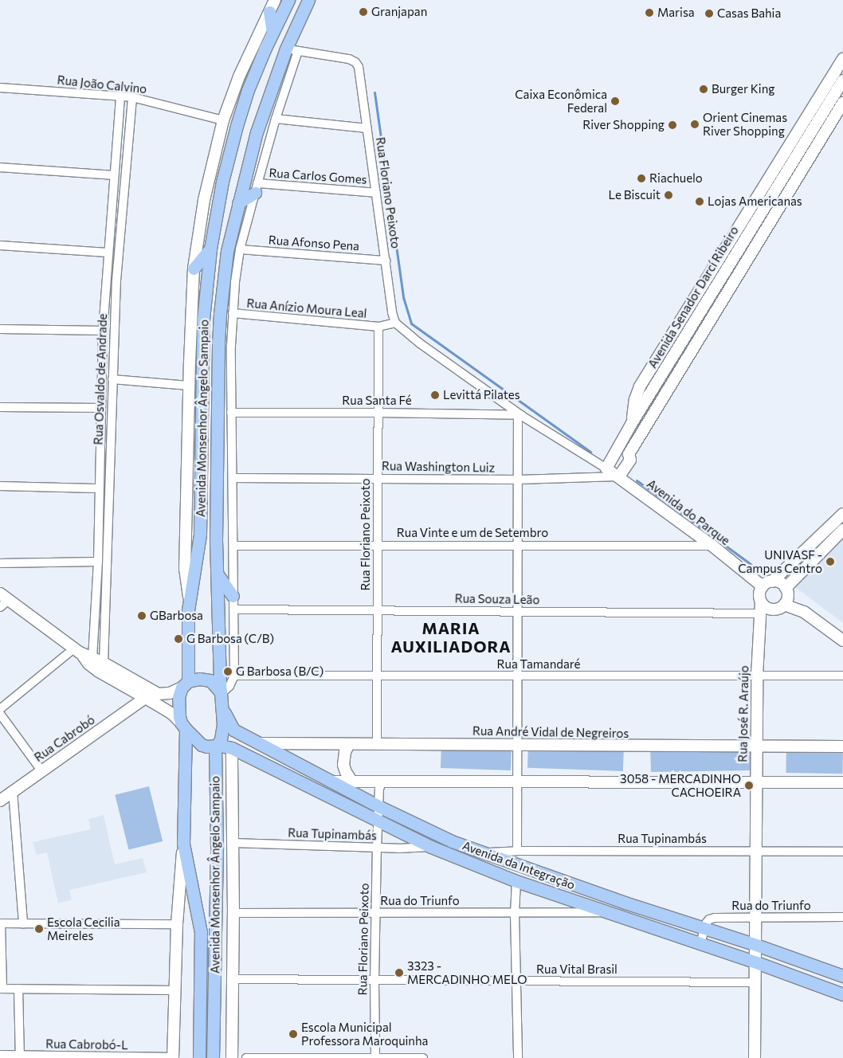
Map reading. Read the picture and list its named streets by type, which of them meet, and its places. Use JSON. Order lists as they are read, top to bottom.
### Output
{
  "streets": {
    "main road": ["Avenida Monsenhor Ângelo Sampaio", "Avenida da Integração"],
    "street": [
      "Rua João Calvino",
      "Rua Carlos Gomes",
      "Rua Floriano Peixoto",
      "Rua Afonso Pena",
      "Avenida Senador Darcí Ribeiro",
      "Rua Anízio Moura Leal",
      "Rua Osvaldo de Andrade",
      "Rua Santa Fé",
      "Rua Washington Luiz",
      "Avenida do Parque",
      "Rua Vinte e um de Setembro",
      "Rua Souza Leão",
      "Rua Tamandaré",
      "Rua José R. Araújo",
      "Rua André Vidal de Negreiros",
      "Rua Cabrobó",
      "Rua Tupinambás",
      "Rua do Triunfo",
      "Rua Vital Brasil",
      "Rua Cabrobó-L"
    ]
  },
  "crossings": [
    ["Rua João Calvino", "Rua Osvaldo de Andrade"],
    ["Rua Carlos Gomes", "Rua Floriano Peixoto"],
    ["Rua Carlos Gomes", "Avenida Monsenhor Ângelo Sampaio"],
    ["Rua Floriano Peixoto", "Rua Afonso Pena"],
    ["Rua Floriano Peixoto", "Rua Anízio Moura Leal"],
    ["Rua Floriano Peixoto", "Rua Santa Fé"],
    ["Rua Floriano Peixoto", "Avenida Monsenhor Ângelo Sampaio"],
    ["Rua Floriano Peixoto", "Rua Washington Luiz"],
    ["Rua Floriano Peixoto", "Rua Vinte e um de Setembro"],
    ["Rua Floriano Peixoto", "Rua Souza Leão"],
    ["Rua Floriano Peixoto", "Rua Tamandaré"],
    ["Rua Floriano Peixoto", "Rua André Vidal de Negreiros"],
    ["Rua Floriano Peixoto", "Rua Tupinambás"],
    ["Rua Floriano Peixoto", "Avenida da Integração"],
    ["Rua Floriano Peixoto", "Rua do Triunfo"],
    ["Rua Floriano Peixoto", "Rua Vital Brasil"],
    ["Rua Afonso Pena", "Avenida Monsenhor Ângelo Sampaio"],
    ["Avenida Senador Darcí Ribeiro", "Avenida do Parque"],
    ["Rua Anízio Moura Leal", "Avenida Monsenhor Ângelo Sampaio"],
    ["Rua Santa Fé", "Avenida Monsenhor Ângelo Sampaio"],
    ["Avenida Monsenhor Ângelo Sampaio", "Rua Washington Luiz"],
    ["Avenida Monsenhor Ângelo Sampaio", "Rua Vinte e um de Setembro"],
    ["Avenida Monsenhor Ângelo Sampaio", "Rua Souza Leão"],
    ["Avenida Monsenhor Ângelo Sampaio", "Rua Tamandaré"],
    ["Avenida Monsenhor Ângelo Sampaio", "Rua Tupinambás"],
    ["Avenida Monsenhor Ângelo Sampaio", "Avenida da Integração"],
    ["Avenida Monsenhor Ângelo Sampaio", "Rua do Triunfo"],
    ["Avenida Monsenhor Ângelo Sampaio", "Rua Vital Brasil"],
    ["Avenida Monsenhor Ângelo Sampaio", "Rua Cabrobó-L"],
    ["Rua Washington Luiz", "Avenida do Parque"],
    ["Avenida do Parque", "Rua Vinte e um de Setembro"],
    ["Avenida do Parque", "Rua Souza Leão"],
    ["Avenida do Parque", "Rua José R. Araújo"],
    ["Rua Souza Leão", "Rua José R. Araújo"],
    ["Rua Tamandaré", "Rua José R. Araújo"],
    ["Rua José R. Araújo", "Rua André Vidal de Negreiros"],
    ["Rua José R. Araújo", "Rua Tupinambás"],
    ["Rua José R. Araújo", "Avenida da Integração"],
    ["Rua José R. Araújo", "Rua do Triunfo"],
    ["Rua José R. Araújo", "Rua Vital Brasil"],
    ["Rua André Vidal de Negreiros", "Avenida da Integração"],
    ["Rua Tupinambás", "Avenida da Integração"],
    ["Avenida da Integração", "Rua do Triunfo"]
  ],
  "districts": ["MARIA AUXILIADORA"],
  "places": [
    "Granjapan",
    "Marisa",
    "Casas Bahia",
    "Burger King",
    "Caixa Econômica Federal",
    "Orient Cinemas River Shopping",
    "River Shopping",
    "Riachuelo",
    "Le Biscuit",
    "Lojas Americanas",
    "Levittá Pilates",
    "UNIVASF - Campus Centro",
    "GBarbosa",
    "G Barbosa (C/B)",
    "G Barbosa (B/C)",
    "3058 - MERCADINHO CACHOEIRA",
    "Escola Cecilia Meireles",
    "3323 - MERCADINHO MELO",
    "Escola Municipal Professora Maroquinha"
  ]
}
